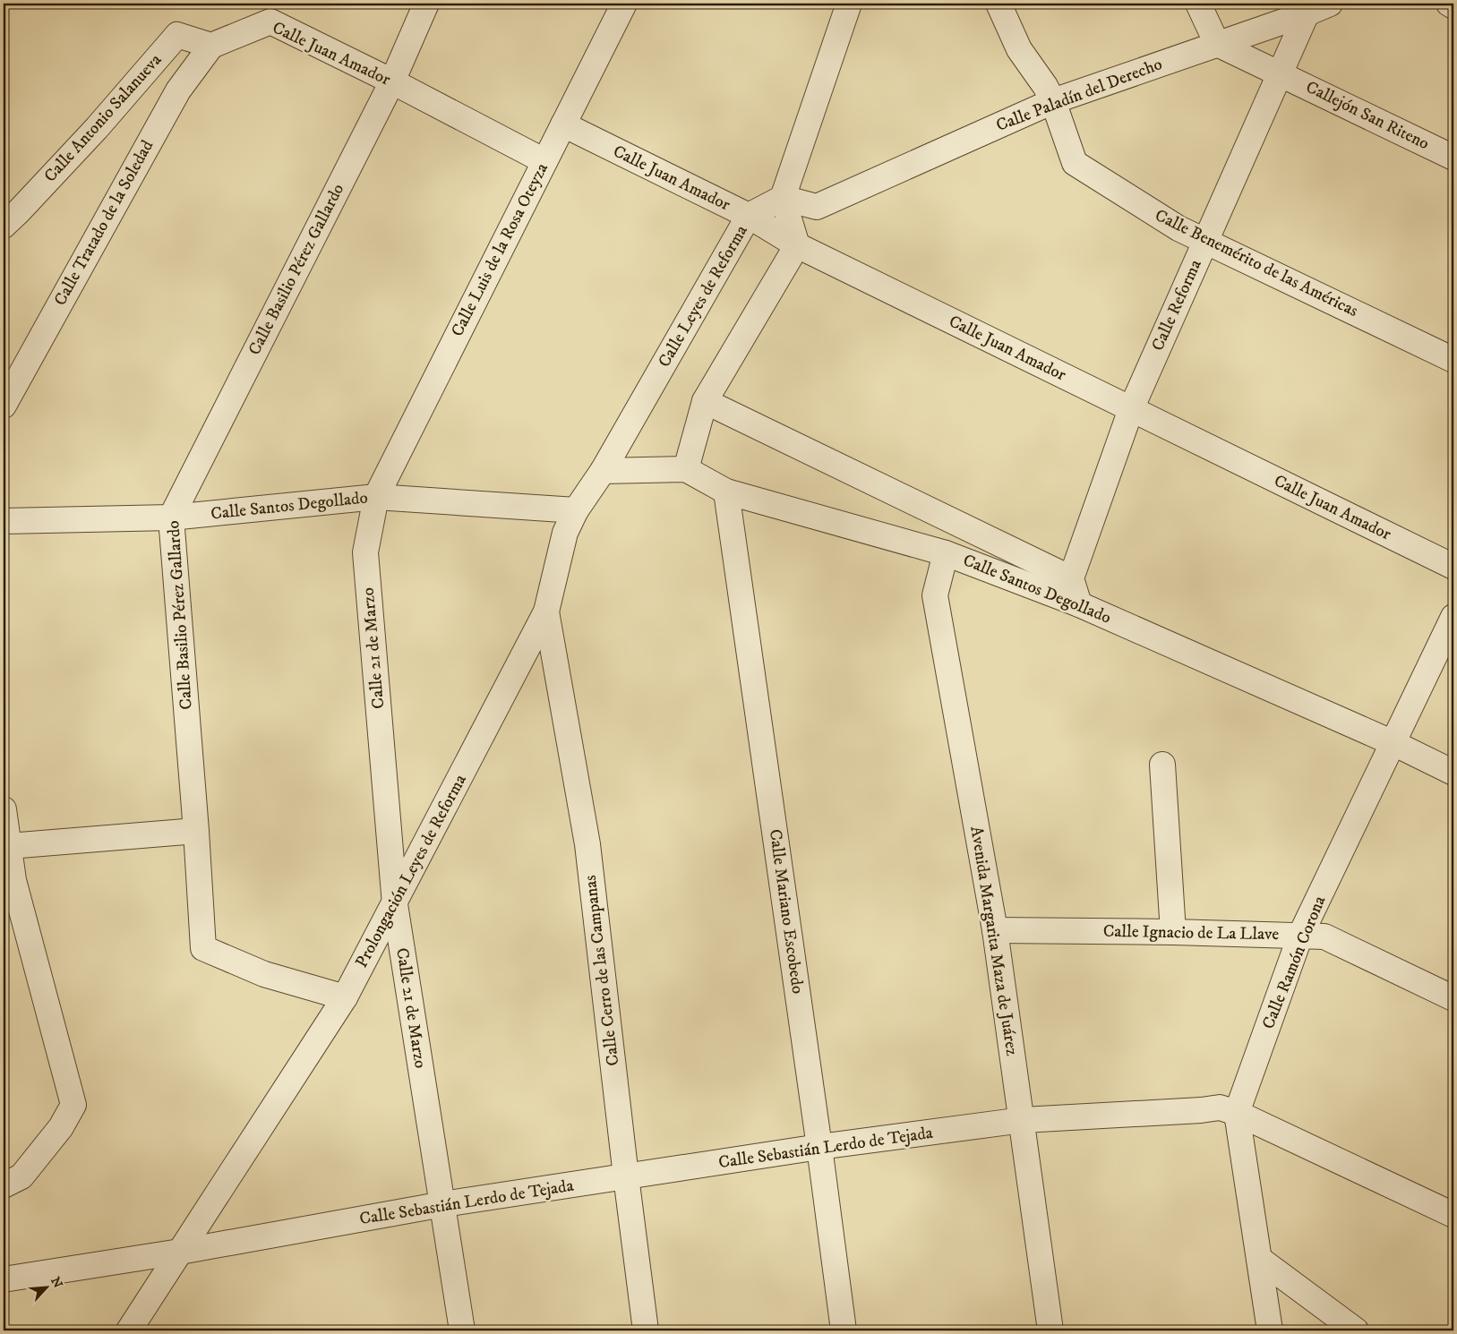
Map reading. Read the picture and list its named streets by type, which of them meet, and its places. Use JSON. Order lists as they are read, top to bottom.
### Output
{
  "streets": {
    "street": [
      "Calle Juan Amador",
      "Calle Paladín del Derecho",
      "Callejón San Riteno",
      "Calle Antonio Salanueva",
      "Calle Tratado de la Soledad",
      "Calle Luis de la Rosa Oteyza",
      "Calle Benemérito de las Américas",
      "Calle Basilio Pérez Gallardo",
      "Calle Leyes de Reforma",
      "Calle Reforma",
      "Calle Santos Degollado",
      "Calle 21 de Marzo",
      "Prolongación Leyes de Reforma",
      "Calle Mariano Escobedo",
      "Calle Ignacio de La Llave",
      "Avenida Margarita Maza de Juárez",
      "Calle Ramón Corona",
      "Calle Cerro de las Campanas",
      "Calle Sebastián Lerdo de Tejada"
    ]
  },
  "crossings": [
    ["Calle Juan Amador", "Calle Antonio Salanueva"],
    ["Calle Juan Amador", "Calle Tratado de la Soledad"],
    ["Calle Juan Amador", "Calle Luis de la Rosa Oteyza"],
    ["Calle Juan Amador", "Calle Basilio Pérez Gallardo"],
    ["Calle Juan Amador", "Calle Leyes de Reforma"],
    ["Calle Juan Amador", "Calle Reforma"],
    ["Calle Paladín del Derecho", "Callejón San Riteno"],
    ["Calle Paladín del Derecho", "Calle Benemérito de las Américas"],
    ["Calle Paladín del Derecho", "Calle Leyes de Reforma"],
    ["Calle Paladín del Derecho", "Calle Reforma"],
    ["Callejón San Riteno", "Calle Reforma"],
    ["Calle Antonio Salanueva", "Calle Tratado de la Soledad"],
    ["Calle Luis de la Rosa Oteyza", "Calle Santos Degollado"],
    ["Calle Luis de la Rosa Oteyza", "Calle 21 de Marzo"],
    ["Calle Benemérito de las Américas", "Calle Reforma"],
    ["Calle Basilio Pérez Gallardo", "Calle Santos Degollado"],
    ["Calle Basilio Pérez Gallardo", "Prolongación Leyes de Reforma"],
    ["Calle Leyes de Reforma", "Prolongación Leyes de Reforma"],
    ["Calle Reforma", "Calle Santos Degollado"],
    ["Calle Santos Degollado", "Calle 21 de Marzo"],
    ["Calle Santos Degollado", "Prolongación Leyes de Reforma"],
    ["Calle Santos Degollado", "Calle Mariano Escobedo"],
    ["Calle Santos Degollado", "Avenida Margarita Maza de Juárez"],
    ["Calle Santos Degollado", "Calle Ramón Corona"],
    ["Calle 21 de Marzo", "Prolongación Leyes de Reforma"],
    ["Calle 21 de Marzo", "Calle Sebastián Lerdo de Tejada"],
    ["Prolongación Leyes de Reforma", "Calle Cerro de las Campanas"],
    ["Prolongación Leyes de Reforma", "Calle Sebastián Lerdo de Tejada"],
    ["Calle Mariano Escobedo", "Calle Sebastián Lerdo de Tejada"],
    ["Calle Ignacio de La Llave", "Avenida Margarita Maza de Juárez"],
    ["Calle Ignacio de La Llave", "Calle Ramón Corona"],
    ["Avenida Margarita Maza de Juárez", "Calle Sebastián Lerdo de Tejada"],
    ["Calle Ramón Corona", "Calle Sebastián Lerdo de Tejada"],
    ["Calle Cerro de las Campanas", "Calle Sebastián Lerdo de Tejada"]
  ],
  "north": "top right"
}
